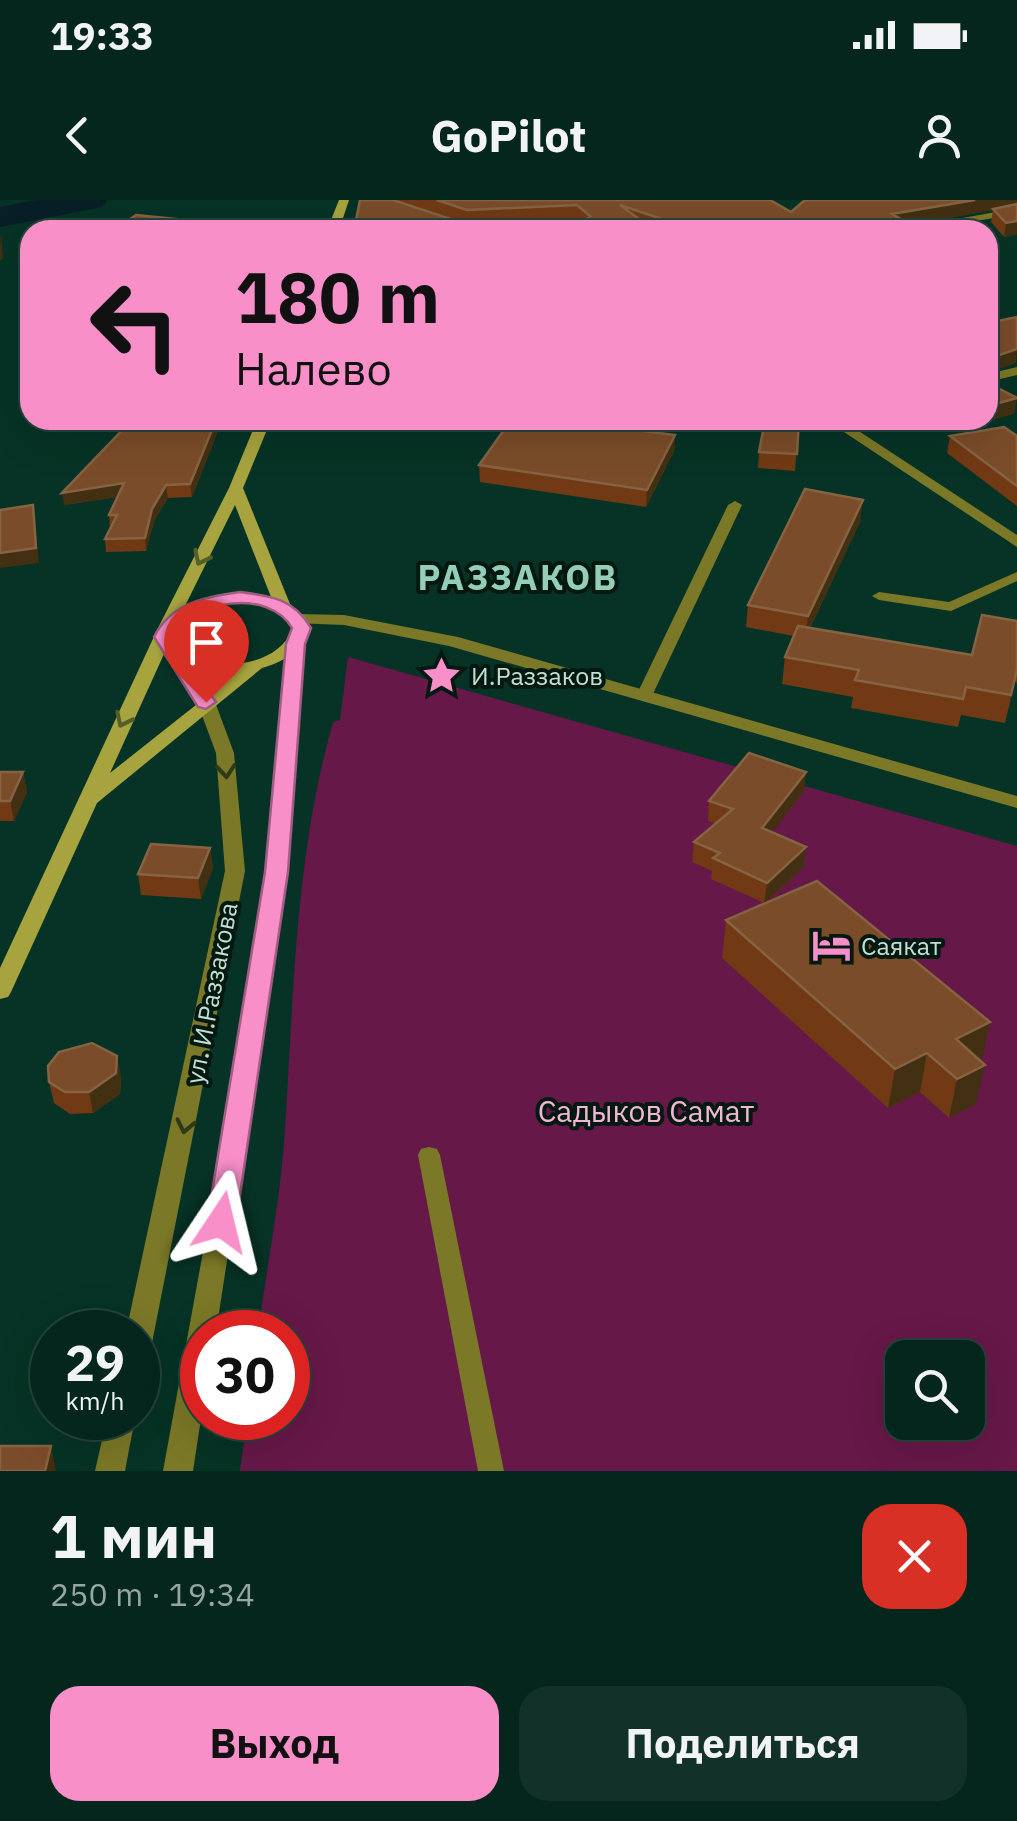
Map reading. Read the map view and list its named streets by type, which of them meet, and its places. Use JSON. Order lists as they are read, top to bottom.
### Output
{
  "streets": {
    "street": ["ул. И.Раззакова"]
  },
  "districts": ["РАЗЗАКОВ"],
  "parks": ["Садыков Самат"],
  "places": {
    "place": ["И.Раззаков"],
    "hotel": ["Саякат"]
  },
  "page": {
    "status": "19:33",
    "header": "GoPilot",
    "turn": ["180 m", "Налево"],
    "speed": "29 km/h",
    "limit": "30",
    "heading": ["1 мин", "250 m · 19:34"],
    "buttons": ["Выход", "Поделиться"]
  }
}
